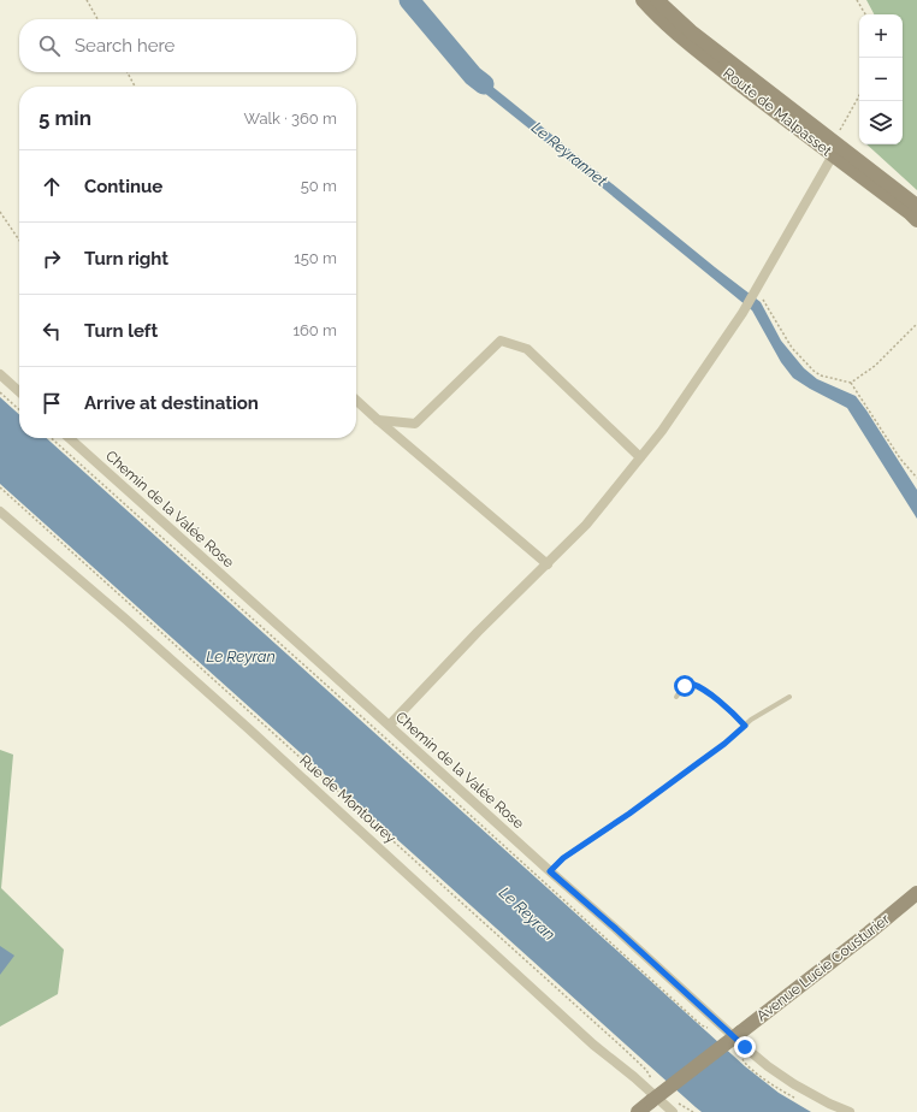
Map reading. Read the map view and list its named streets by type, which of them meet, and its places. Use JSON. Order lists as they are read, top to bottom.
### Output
{
  "streets": {
    "main road": ["Route de Malpasset", "Avenue Lucie Cousturier"],
    "street": ["Chemin de la Valée Rose", "Rue de Montourey"]
  },
  "water": ["Le Reyrannet", "Le Reyran"],
  "page": {
    "map_buttons": ["+", "−"],
    "search": "Search here",
    "heading": ["5 min", "Walk · 360 m"],
    "list": [
      ["Continue", "50 m"],
      ["Turn right", "150 m"],
      ["Turn left", "160 m"],
      "Arrive at destination"
    ]
  }
}
